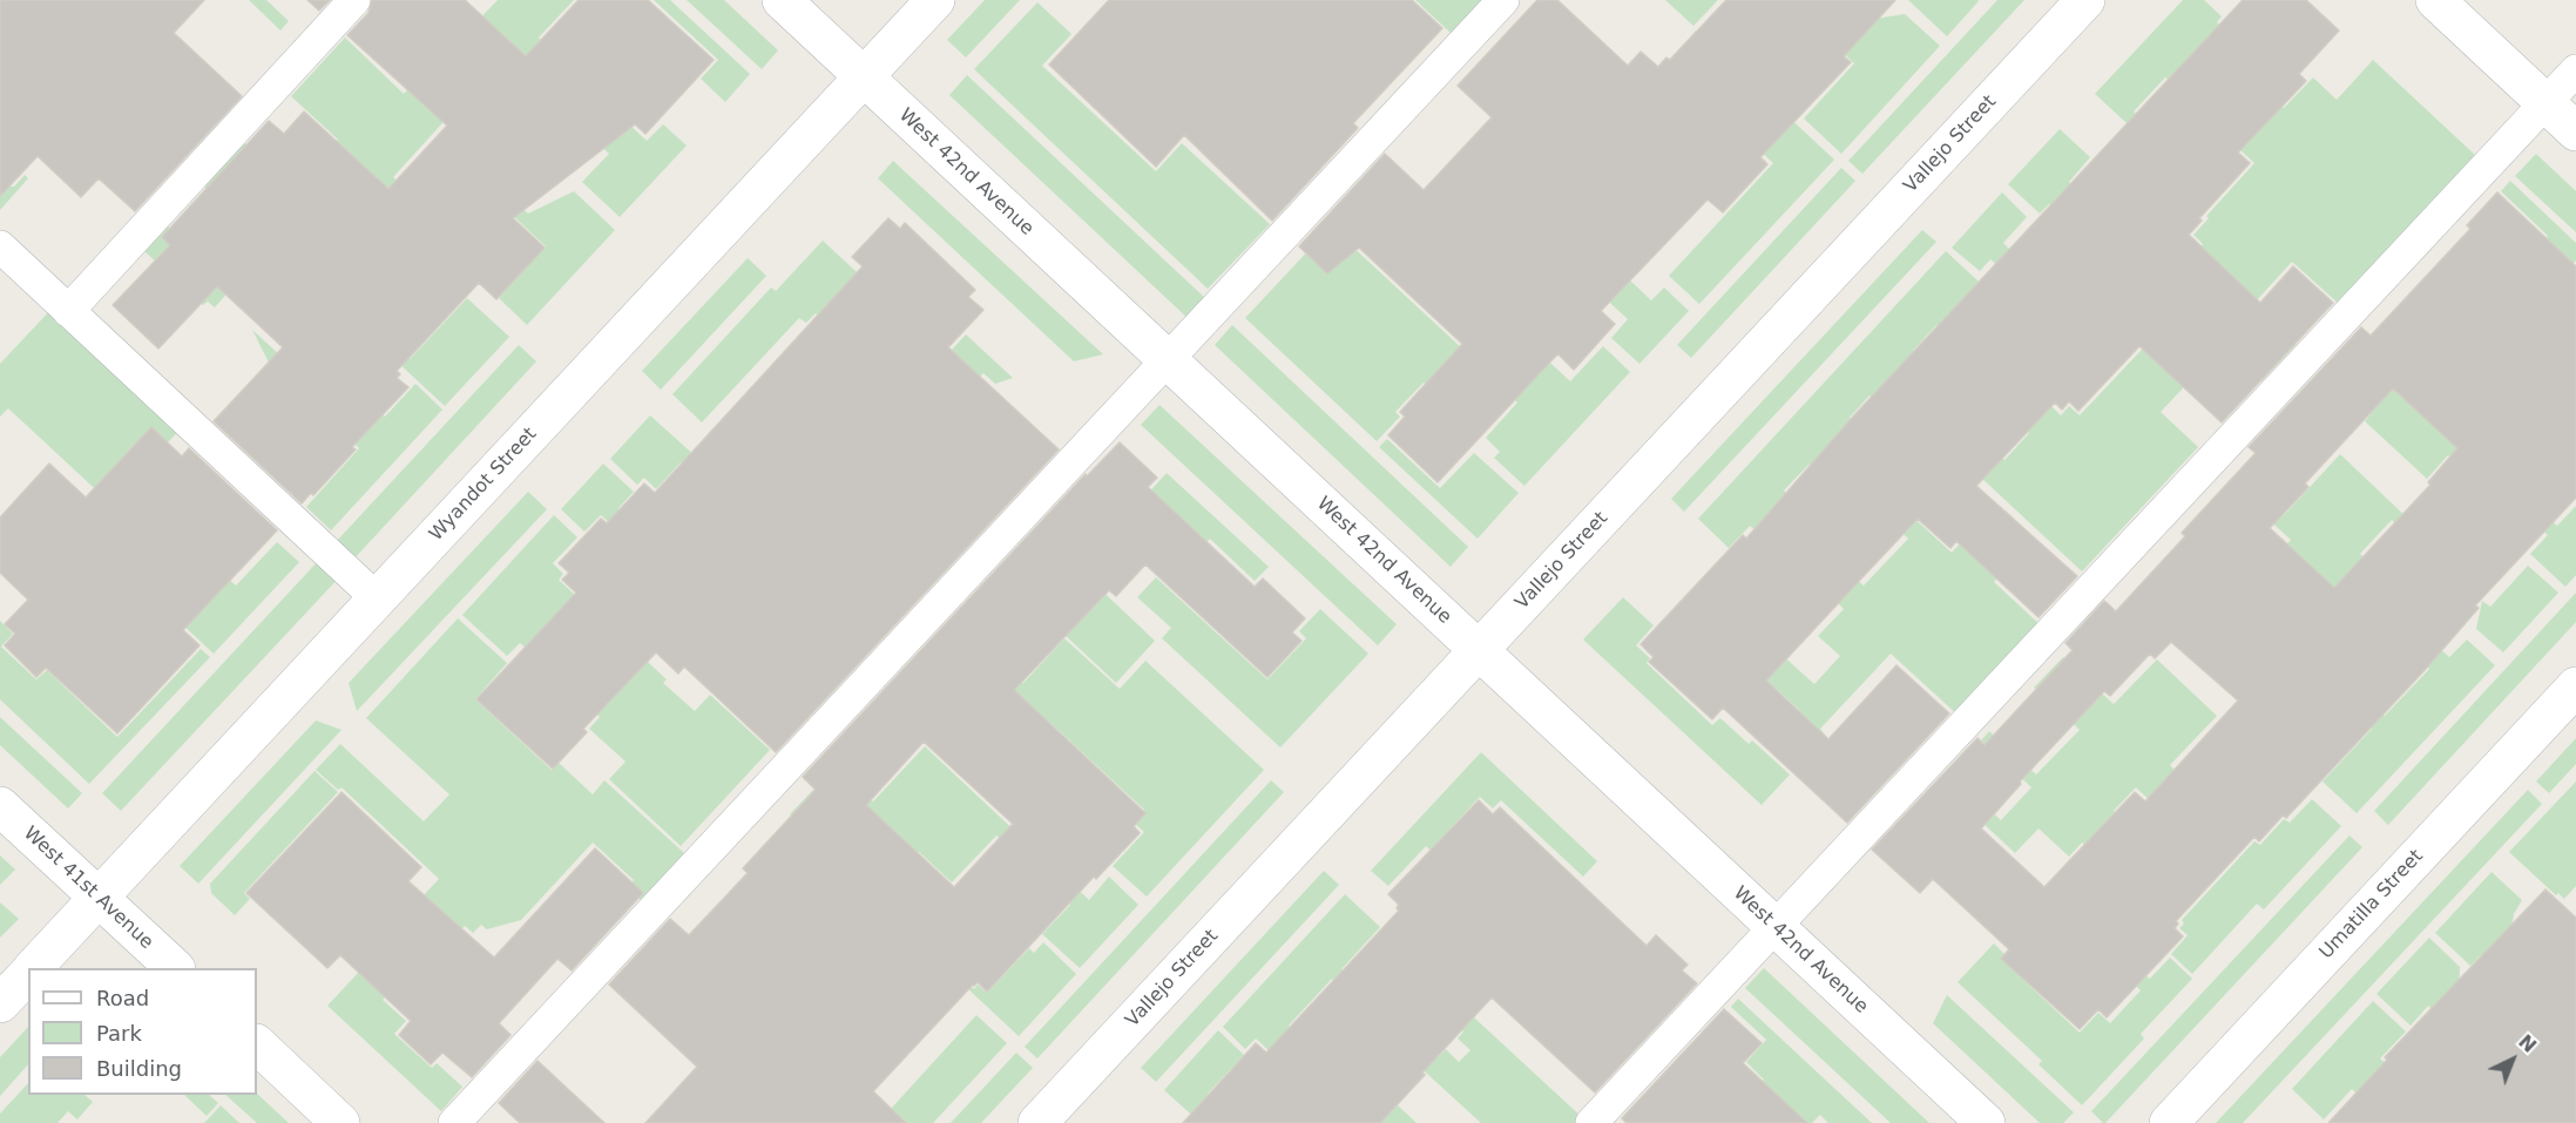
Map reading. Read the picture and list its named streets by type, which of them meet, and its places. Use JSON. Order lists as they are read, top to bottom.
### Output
{
  "streets": {
    "street": [
      "Vallejo Street",
      "West 42nd Avenue",
      "Wyandot Street",
      "West 41st Avenue",
      "Umatilla Street"
    ]
  },
  "crossings": [
    ["Vallejo Street", "West 42nd Avenue"],
    ["West 42nd Avenue", "Wyandot Street"],
    ["Wyandot Street", "West 41st Avenue"]
  ],
  "legend": ["Road", "Park", "Building"],
  "north": "top right"
}
